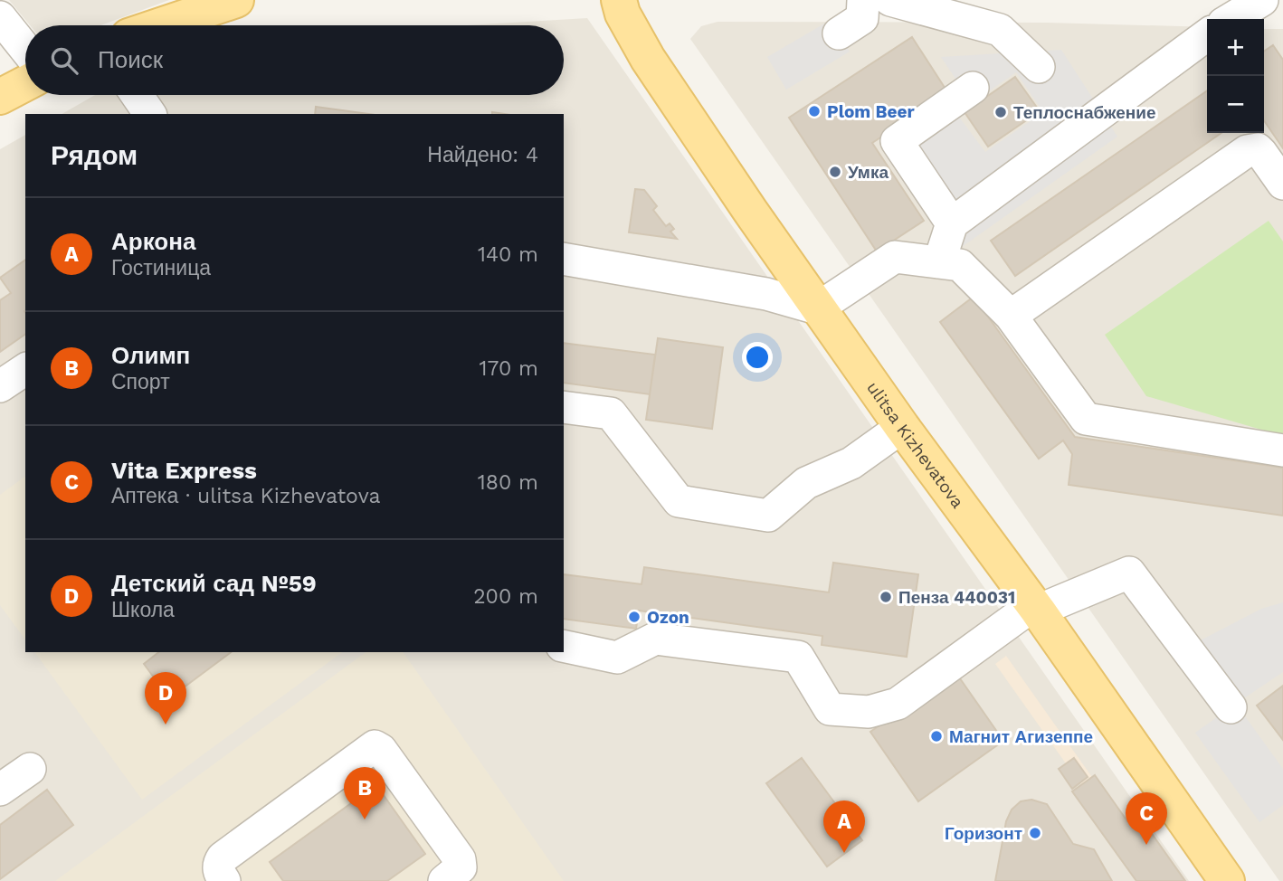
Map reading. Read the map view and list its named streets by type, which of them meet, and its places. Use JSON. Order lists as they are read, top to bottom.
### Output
{
  "streets": {
    "main road": ["ulitsa Kizhevatova"]
  },
  "places": [
    "Plom Beer",
    "Теплоснабжение",
    "Умка",
    "Пенза 440031",
    "Ozon",
    "Магнит Агизеппе",
    "Горизонт"
  ],
  "page": {
    "map_buttons": ["+", "−"],
    "search": "Поиск",
    "heading": ["Рядом", "Найдено: 4"],
    "list": [
      {
        "mark": "A",
        "name": "Аркона",
        "note": "Гостиница",
        "value": "140 m"
      },
      {
        "mark": "B",
        "name": "Олимп",
        "note": "Спорт",
        "value": "170 m"
      },
      {
        "mark": "C",
        "name": "Vita Express",
        "note": "Аптека · ulitsa Kizhevatova",
        "value": "180 m"
      },
      {
        "mark": "D",
        "name": "Детский сад №59",
        "note": "Школа",
        "value": "200 m"
      }
    ],
    "pins": [
      "D",
      "B",
      "C",
      "A"
    ]
  }
}
